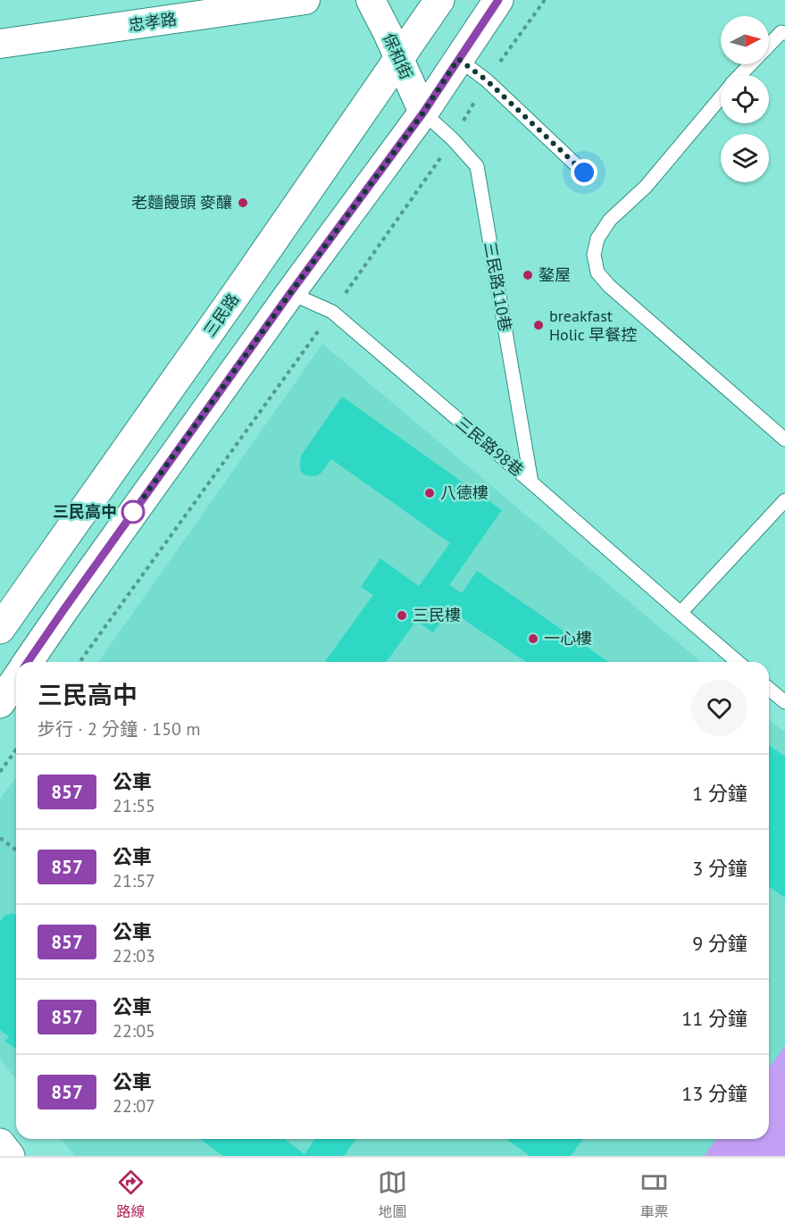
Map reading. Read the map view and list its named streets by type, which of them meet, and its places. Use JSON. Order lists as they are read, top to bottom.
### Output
{
  "streets": {
    "main road": ["三民路"],
    "street": ["忠孝路", "保和街"],
    "lane": ["三民路110巷", "三民路98巷"]
  },
  "crossings": [
    ["保和街", "三民路110巷"],
    ["保和街", "三民路"],
    ["三民路110巷", "三民路98巷"]
  ],
  "places": [
    "老麵饅頭 麥釀",
    "鏊屋",
    "breakfast Holic 早餐控",
    "八德樓",
    "三民高中",
    "三民樓",
    "一心樓"
  ],
  "lines": ["bus line 857"],
  "north": "right",
  "page": {
    "heading": ["三民高中", "步行 · 2 分鐘 · 150 m"],
    "list": [
      {
        "mark": "857",
        "name": "公車",
        "note": "21:55",
        "value": "1 分鐘"
      },
      {
        "mark": "857",
        "name": "公車",
        "note": "21:57",
        "value": "3 分鐘"
      },
      {
        "mark": "857",
        "name": "公車",
        "note": "22:03",
        "value": "9 分鐘"
      },
      {
        "mark": "857",
        "name": "公車",
        "note": "22:05",
        "value": "11 分鐘"
      },
      {
        "mark": "857",
        "name": "公車",
        "note": "22:07",
        "value": "13 分鐘"
      }
    ],
    "tabs": ["路線", "地圖", "車票"]
  }
}
